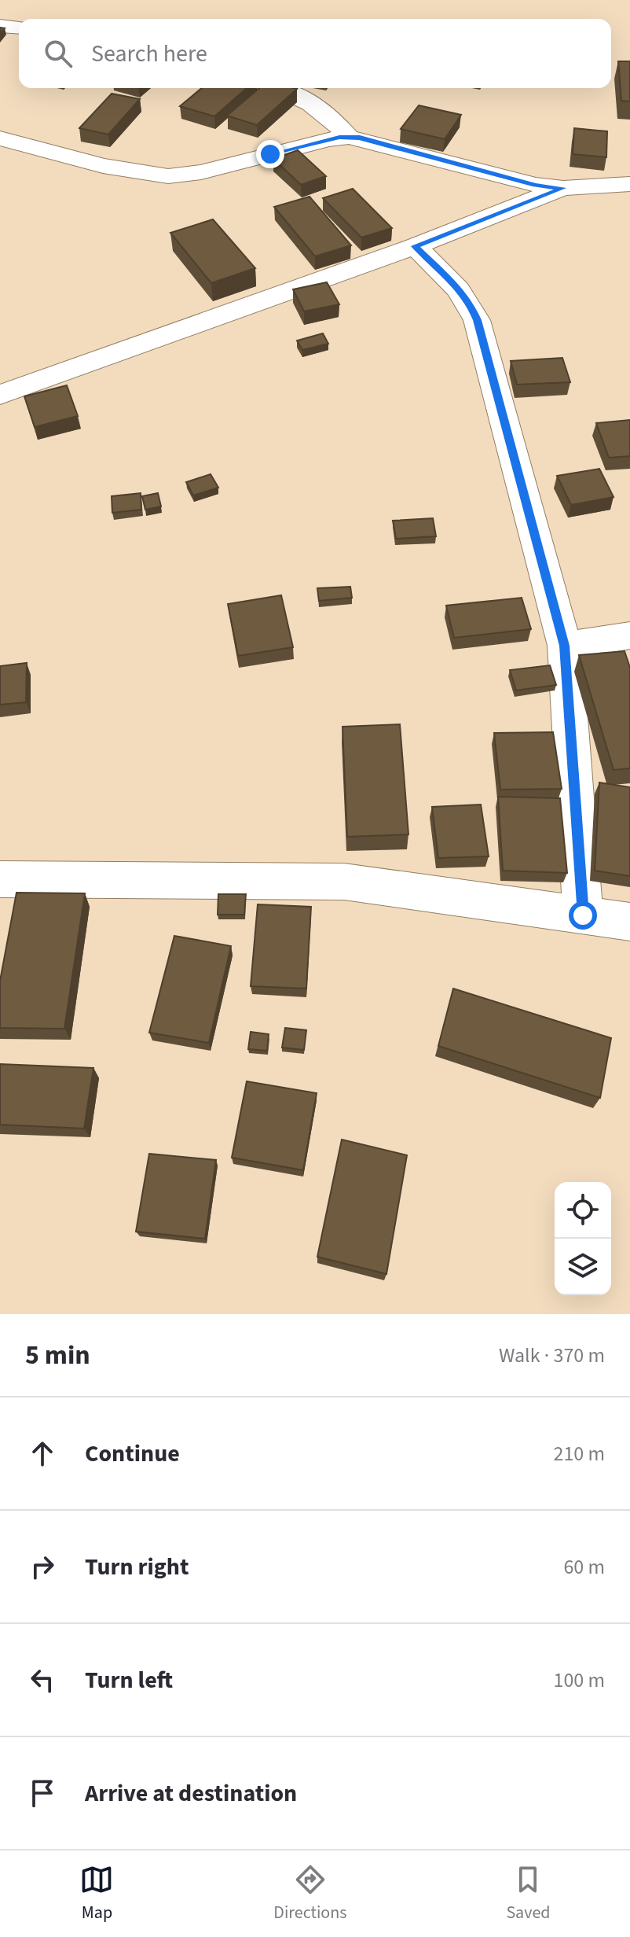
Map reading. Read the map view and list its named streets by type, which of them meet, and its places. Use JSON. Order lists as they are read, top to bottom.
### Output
{
  "page": {
    "search": "Search here",
    "heading": ["5 min", "Walk · 370 m"],
    "list": [
      ["Continue", "210 m"],
      ["Turn right", "60 m"],
      ["Turn left", "100 m"],
      "Arrive at destination"
    ],
    "nav": ["Map", "Directions", "Saved"]
  }
}
